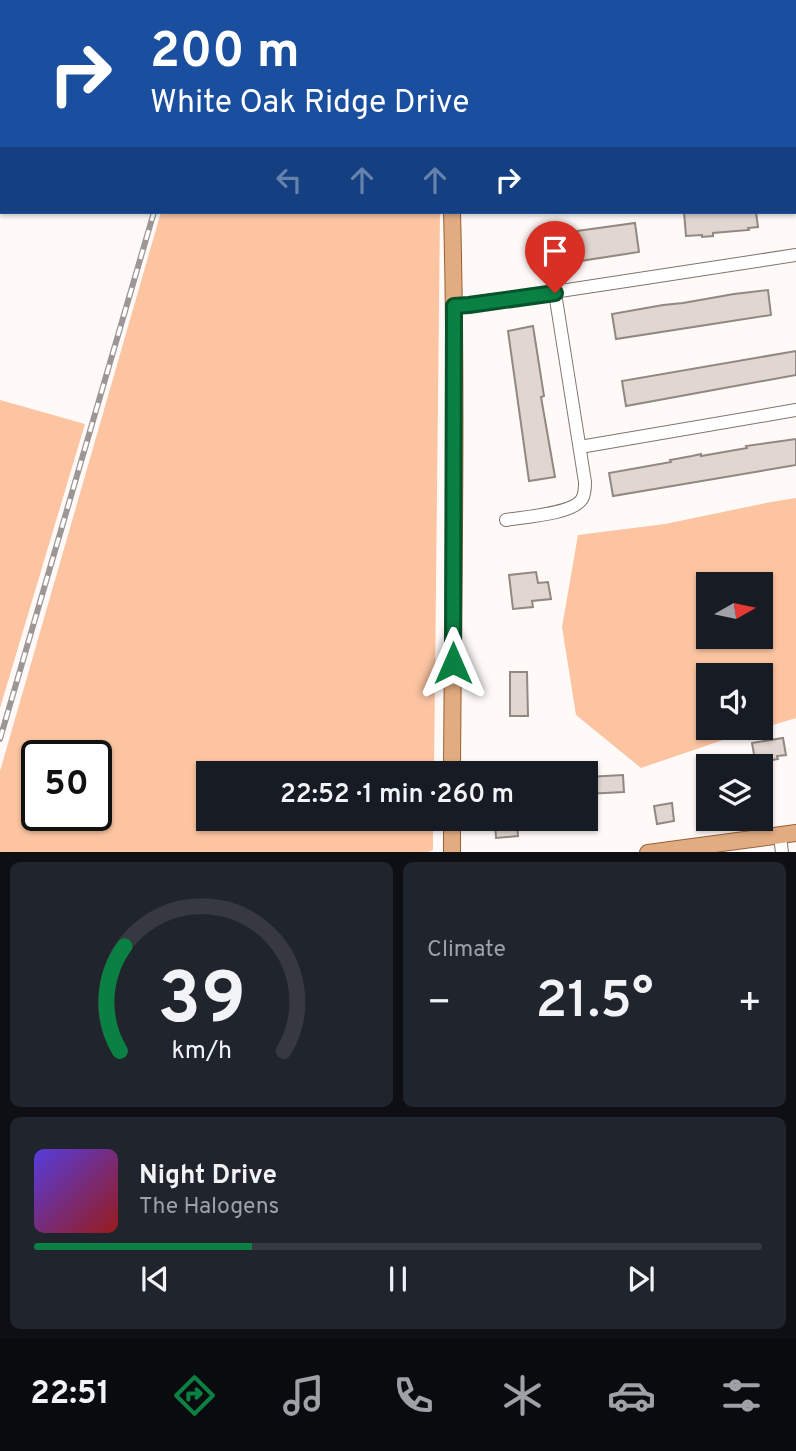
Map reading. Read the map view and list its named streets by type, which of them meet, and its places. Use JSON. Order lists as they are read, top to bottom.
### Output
{
  "north": "right",
  "page": {
    "turn": ["200 m", "White Oak Ridge Drive"],
    "limit": "50",
    "trip": "22:52 · 1 min · 260 m",
    "tile": "Climate",
    "heat": ["−", "21.5°", "+"],
    "song": ["Night Drive", "The Halogens"],
    "tabs": "22:51",
    "gauge": ["39", "km/h"]
  }
}
